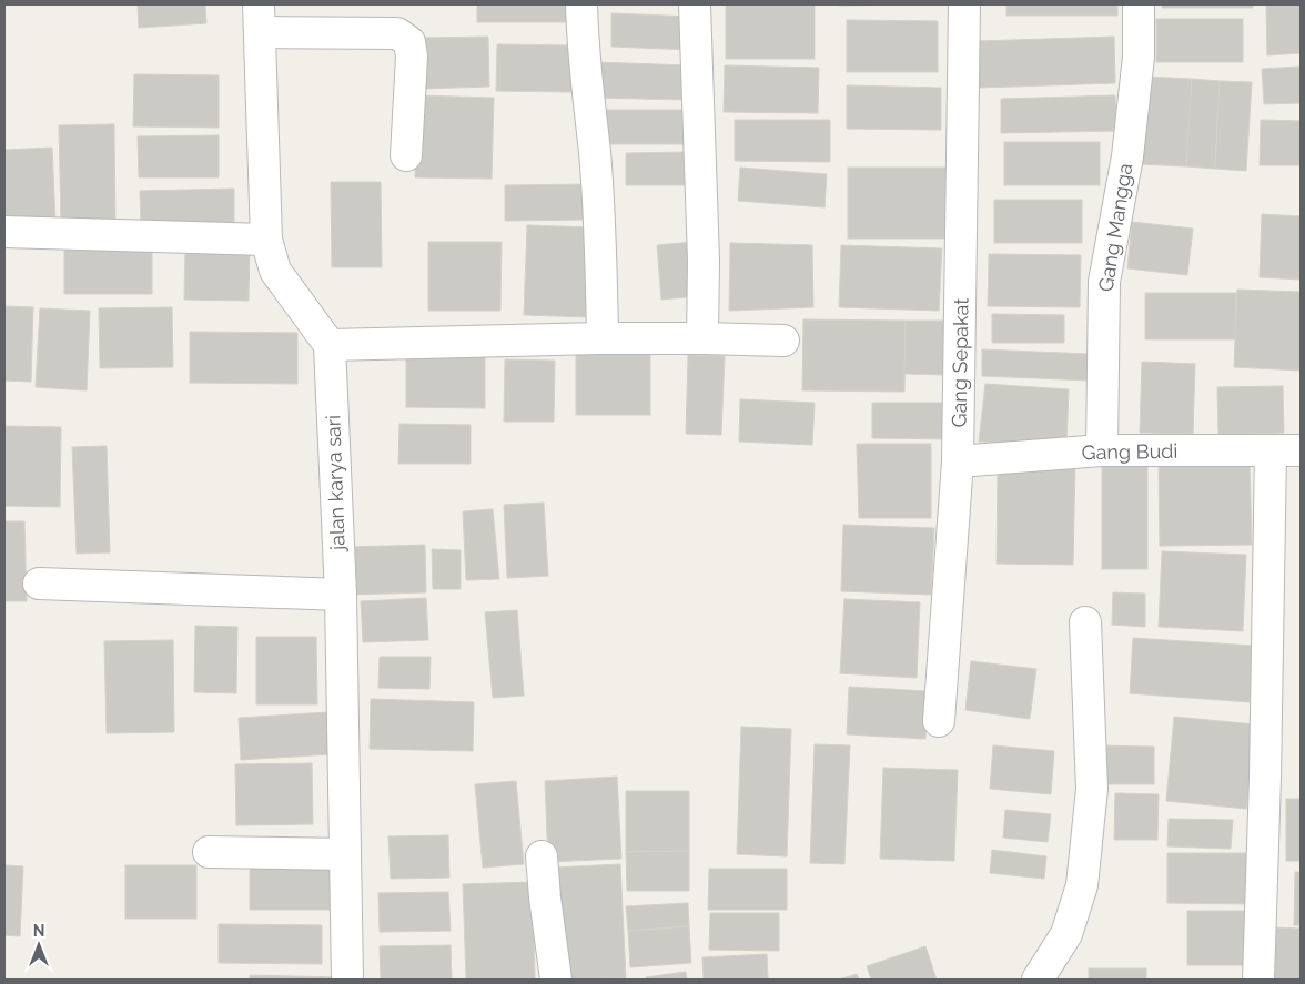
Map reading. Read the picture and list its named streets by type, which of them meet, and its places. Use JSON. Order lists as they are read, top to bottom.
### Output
{
  "streets": {
    "street": [
      "Gang Mangga",
      "Gang Sepakat",
      "Gang Budi",
      "jalan karya sari"
    ]
  },
  "crossings": [
    ["Gang Mangga", "Gang Budi"],
    ["Gang Sepakat", "Gang Budi"]
  ],
  "north": "top"
}
